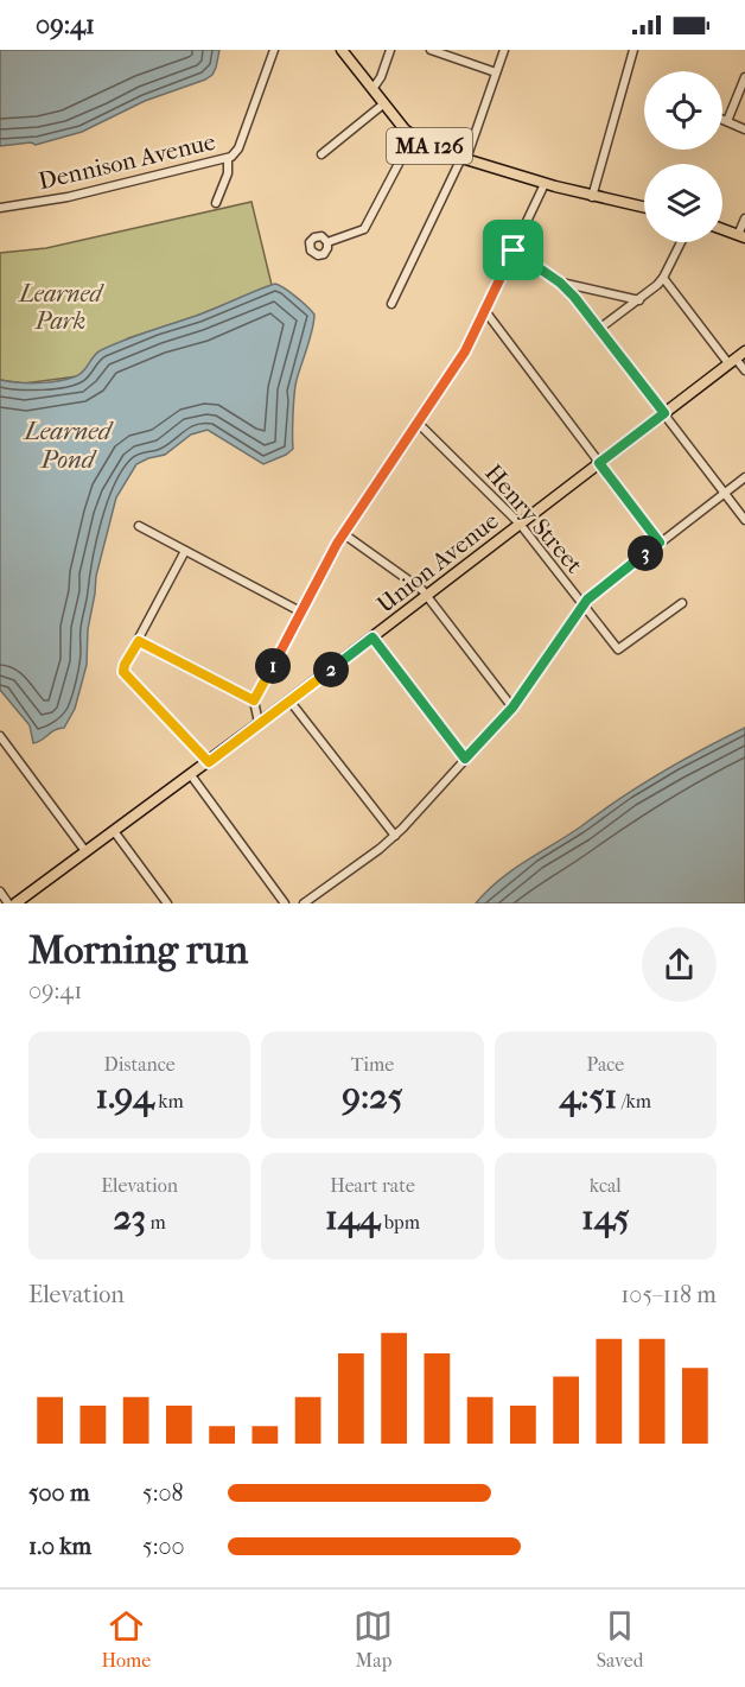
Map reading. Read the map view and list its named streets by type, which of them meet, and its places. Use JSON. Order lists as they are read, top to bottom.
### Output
{
  "streets": {
    "main road": ["MA 126", "Union Avenue"],
    "street": ["Dennison Avenue", "Henry Street"]
  },
  "crossings": [
    ["Henry Street", "Union Avenue"]
  ],
  "water": ["Learned Pond"],
  "parks": ["Learned Park"],
  "page": {
    "status": "09:41",
    "pins": ["3", "1", "2"],
    "heading": ["Morning run", "09:41"],
    "stats": [
      ["Distance", "1.94 km"],
      ["Time", "9:25"],
      ["Pace", "4:51 /km"],
      ["Elevation", "23 m"],
      ["Heart rate", "144 bpm"],
      ["kcal", "145"]
    ],
    "chart": ["Elevation", "105–118 m"],
    "list": [
      {
        "name": "500 m",
        "note": "5:08"
      },
      {
        "name": "1.0 km",
        "note": "5:00"
      }
    ],
    "tabs": ["Home", "Map", "Saved"]
  }
}
